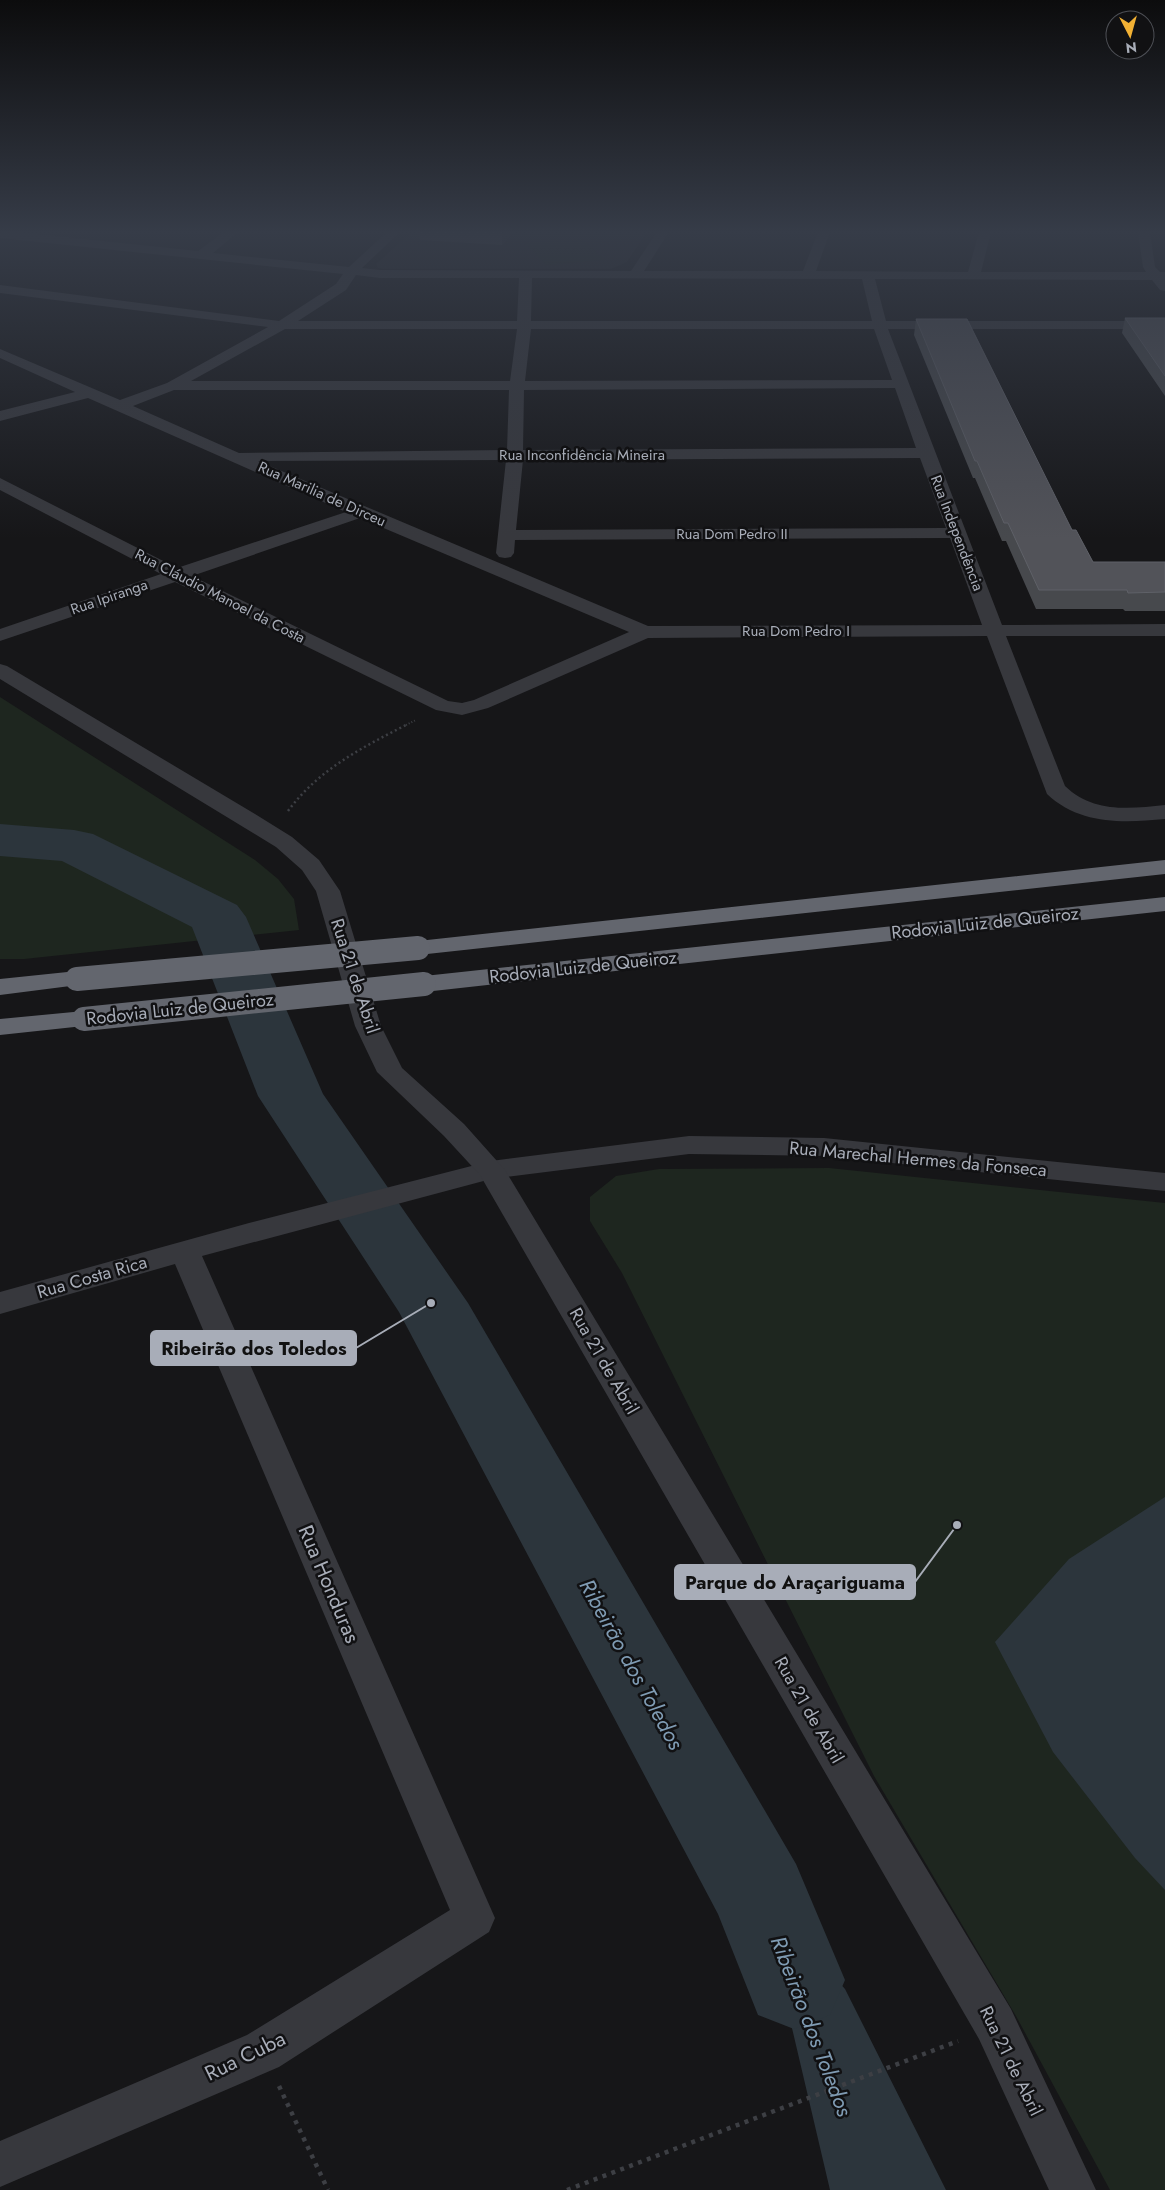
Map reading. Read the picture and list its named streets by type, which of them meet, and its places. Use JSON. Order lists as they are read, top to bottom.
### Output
{
  "streets": {
    "highway": ["Rodovia Luiz de Queiroz"],
    "street": [
      "Rua Inconfidência Mineira",
      "Rua Marilia de Dirceu",
      "Rua Independência",
      "Rua Dom Pedro II",
      "Rua Cláudio Manoel da Costa",
      "Rua Ipiranga",
      "Rua Dom Pedro I",
      "Rua 21 de Abril",
      "Rua Marechal Hermes da Fonseca",
      "Rua Costa Rica",
      "Rua Honduras",
      "Rua Cuba"
    ]
  },
  "crossings": [
    ["Rua Inconfidência Mineira", "Rua Marilia de Dirceu"],
    ["Rua Inconfidência Mineira", "Rua Independência"],
    ["Rua Marilia de Dirceu", "Rua Ipiranga"],
    ["Rua Marilia de Dirceu", "Rua Dom Pedro I"],
    ["Rua Independência", "Rua Dom Pedro II"],
    ["Rua Independência", "Rua Dom Pedro I"],
    ["Rua Cláudio Manoel da Costa", "Rua Ipiranga"],
    ["Rua Cláudio Manoel da Costa", "Rua Dom Pedro I"],
    ["Rua 21 de Abril", "Rua Marechal Hermes da Fonseca"],
    ["Rua Marechal Hermes da Fonseca", "Rua Costa Rica"],
    ["Rua Marechal Hermes da Fonseca", "Rua Honduras"],
    ["Rua Costa Rica", "Rua Honduras"],
    ["Rua Honduras", "Rua Cuba"]
  ],
  "water": ["Ribeirão dos Toledos"],
  "places": ["Ribeirão dos Toledos", "Parque do Araçariguama"],
  "north": "bottom"
}
